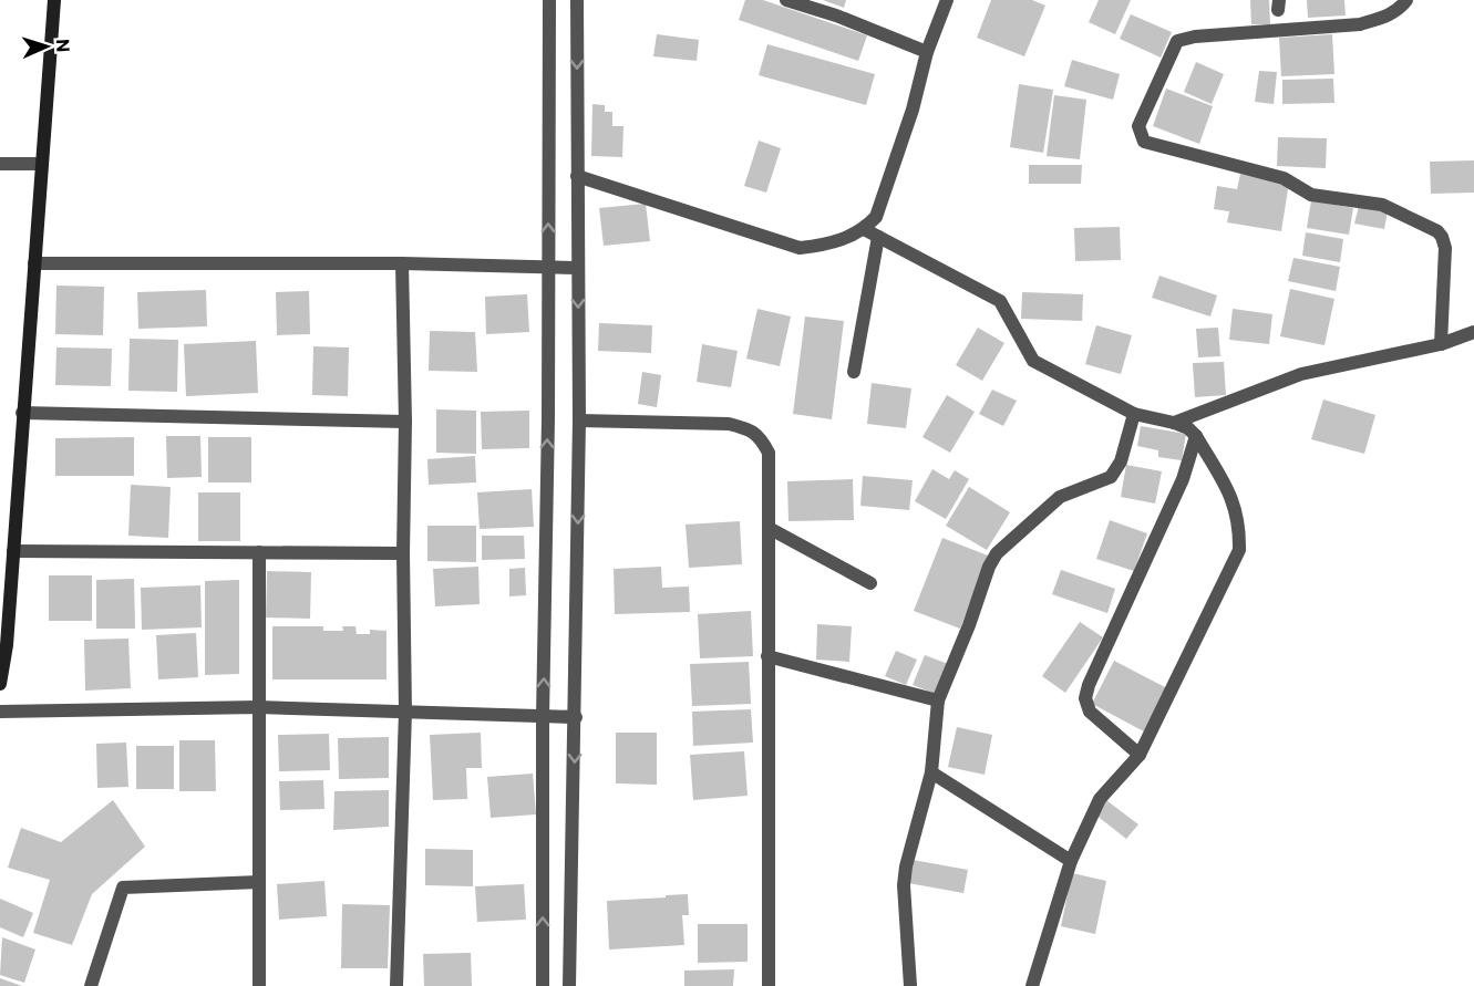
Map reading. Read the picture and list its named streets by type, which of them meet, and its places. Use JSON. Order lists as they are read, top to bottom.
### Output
{
  "north": "right"
}
